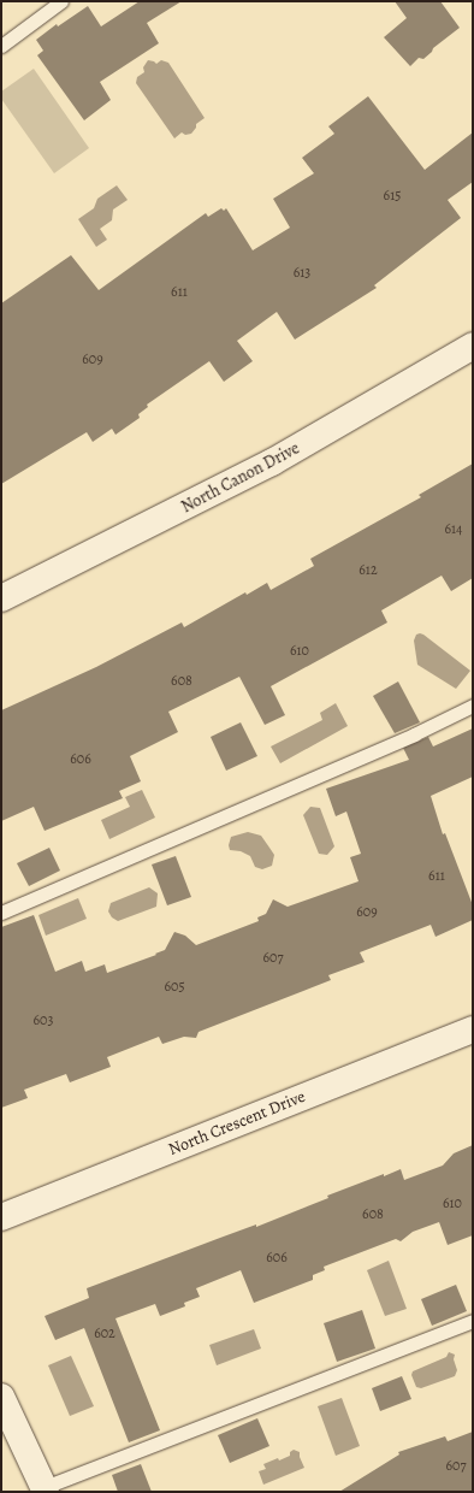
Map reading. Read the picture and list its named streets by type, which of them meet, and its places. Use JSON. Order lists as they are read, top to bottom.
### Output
{
  "streets": {
    "street": ["North Canon Drive", "North Crescent Drive"]
  },
  "house_numbers": [
    "615",
    "613",
    "611",
    "609",
    "614",
    "612",
    "610",
    "608",
    "606",
    "611",
    "609",
    "607",
    "605",
    "603",
    "610",
    "608",
    "606",
    "602",
    "607"
  ]
}
